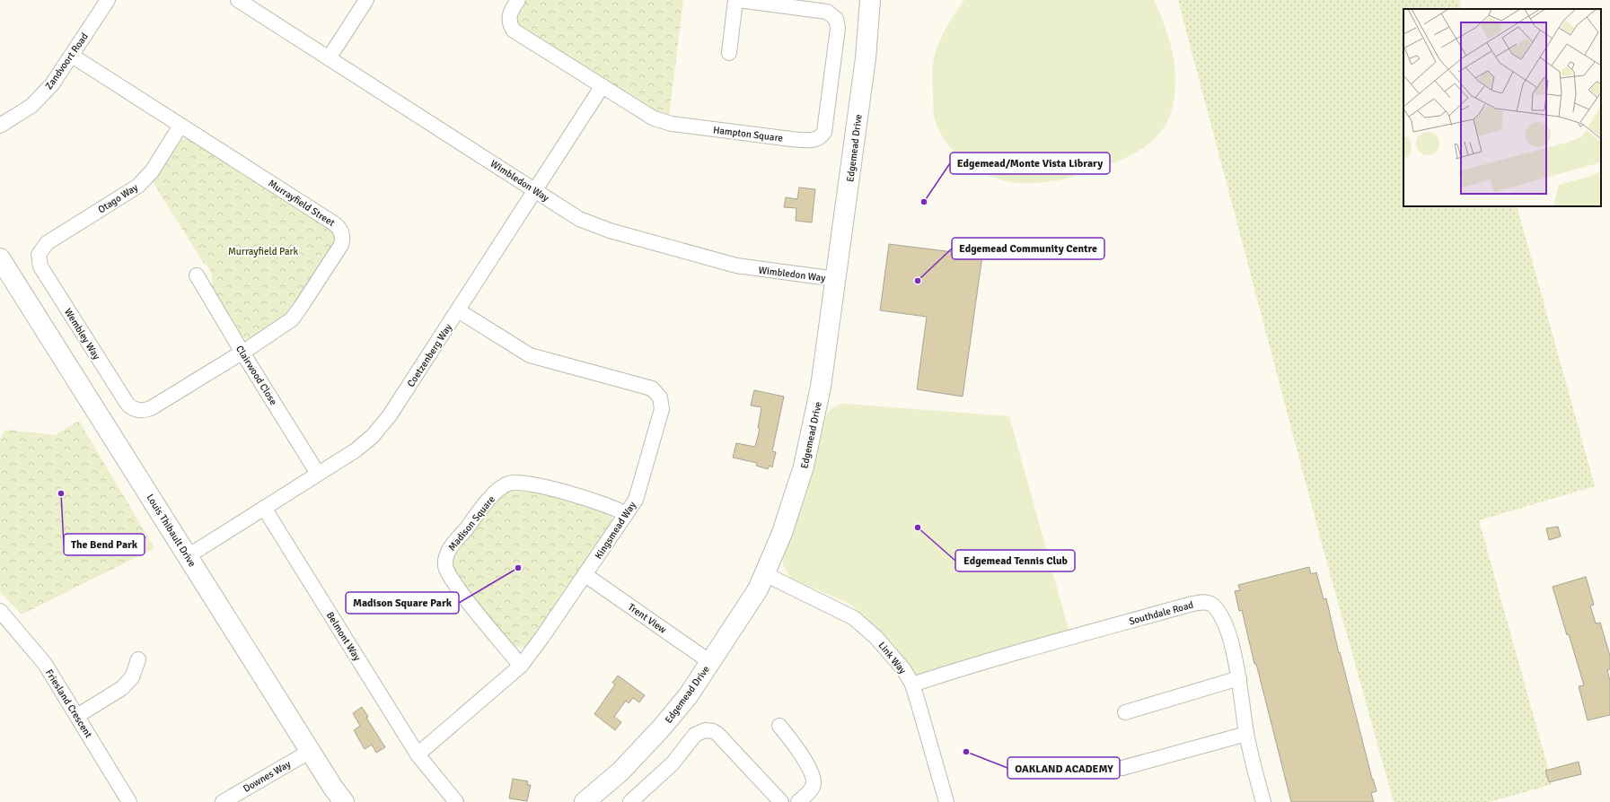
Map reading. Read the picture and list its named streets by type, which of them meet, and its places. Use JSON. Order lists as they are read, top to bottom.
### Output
{
  "streets": {
    "street": [
      "Zandvoort Road",
      "Hampton Square",
      "Edgemead Drive",
      "Wimbledon Way",
      "Otago Way",
      "Murrayfield Street",
      "Wembley Way",
      "Coetzenberg Way",
      "Clairwood Close",
      "Madison Square",
      "Louis Thibault Drive",
      "Kingsmead Way",
      "Southdale Road",
      "Trent View",
      "Belmont Way",
      "Link Way",
      "Friesland Crescent",
      "Downes Way"
    ]
  },
  "crossings": [
    ["Zandvoort Road", "Murrayfield Street"],
    ["Hampton Square", "Coetzenberg Way"],
    ["Edgemead Drive", "Wimbledon Way"],
    ["Edgemead Drive", "Trent View"],
    ["Edgemead Drive", "Link Way"],
    ["Wimbledon Way", "Coetzenberg Way"],
    ["Otago Way", "Murrayfield Street"],
    ["Otago Way", "Wembley Way"],
    ["Murrayfield Street", "Wembley Way"],
    ["Murrayfield Street", "Clairwood Close"],
    ["Coetzenberg Way", "Clairwood Close"],
    ["Coetzenberg Way", "Louis Thibault Drive"],
    ["Coetzenberg Way", "Kingsmead Way"],
    ["Coetzenberg Way", "Belmont Way"],
    ["Madison Square", "Kingsmead Way"],
    ["Louis Thibault Drive", "Downes Way"],
    ["Kingsmead Way", "Trent View"],
    ["Kingsmead Way", "Belmont Way"],
    ["Southdale Road", "Link Way"]
  ],
  "parks": ["Murrayfield Park"],
  "places": [
    "Edgemead/Monte Vista Library",
    "Edgemead Community Centre",
    "The Bend Park",
    "Edgemead Tennis Club",
    "Madison Square Park",
    "OAKLAND ACADEMY"
  ]
}
